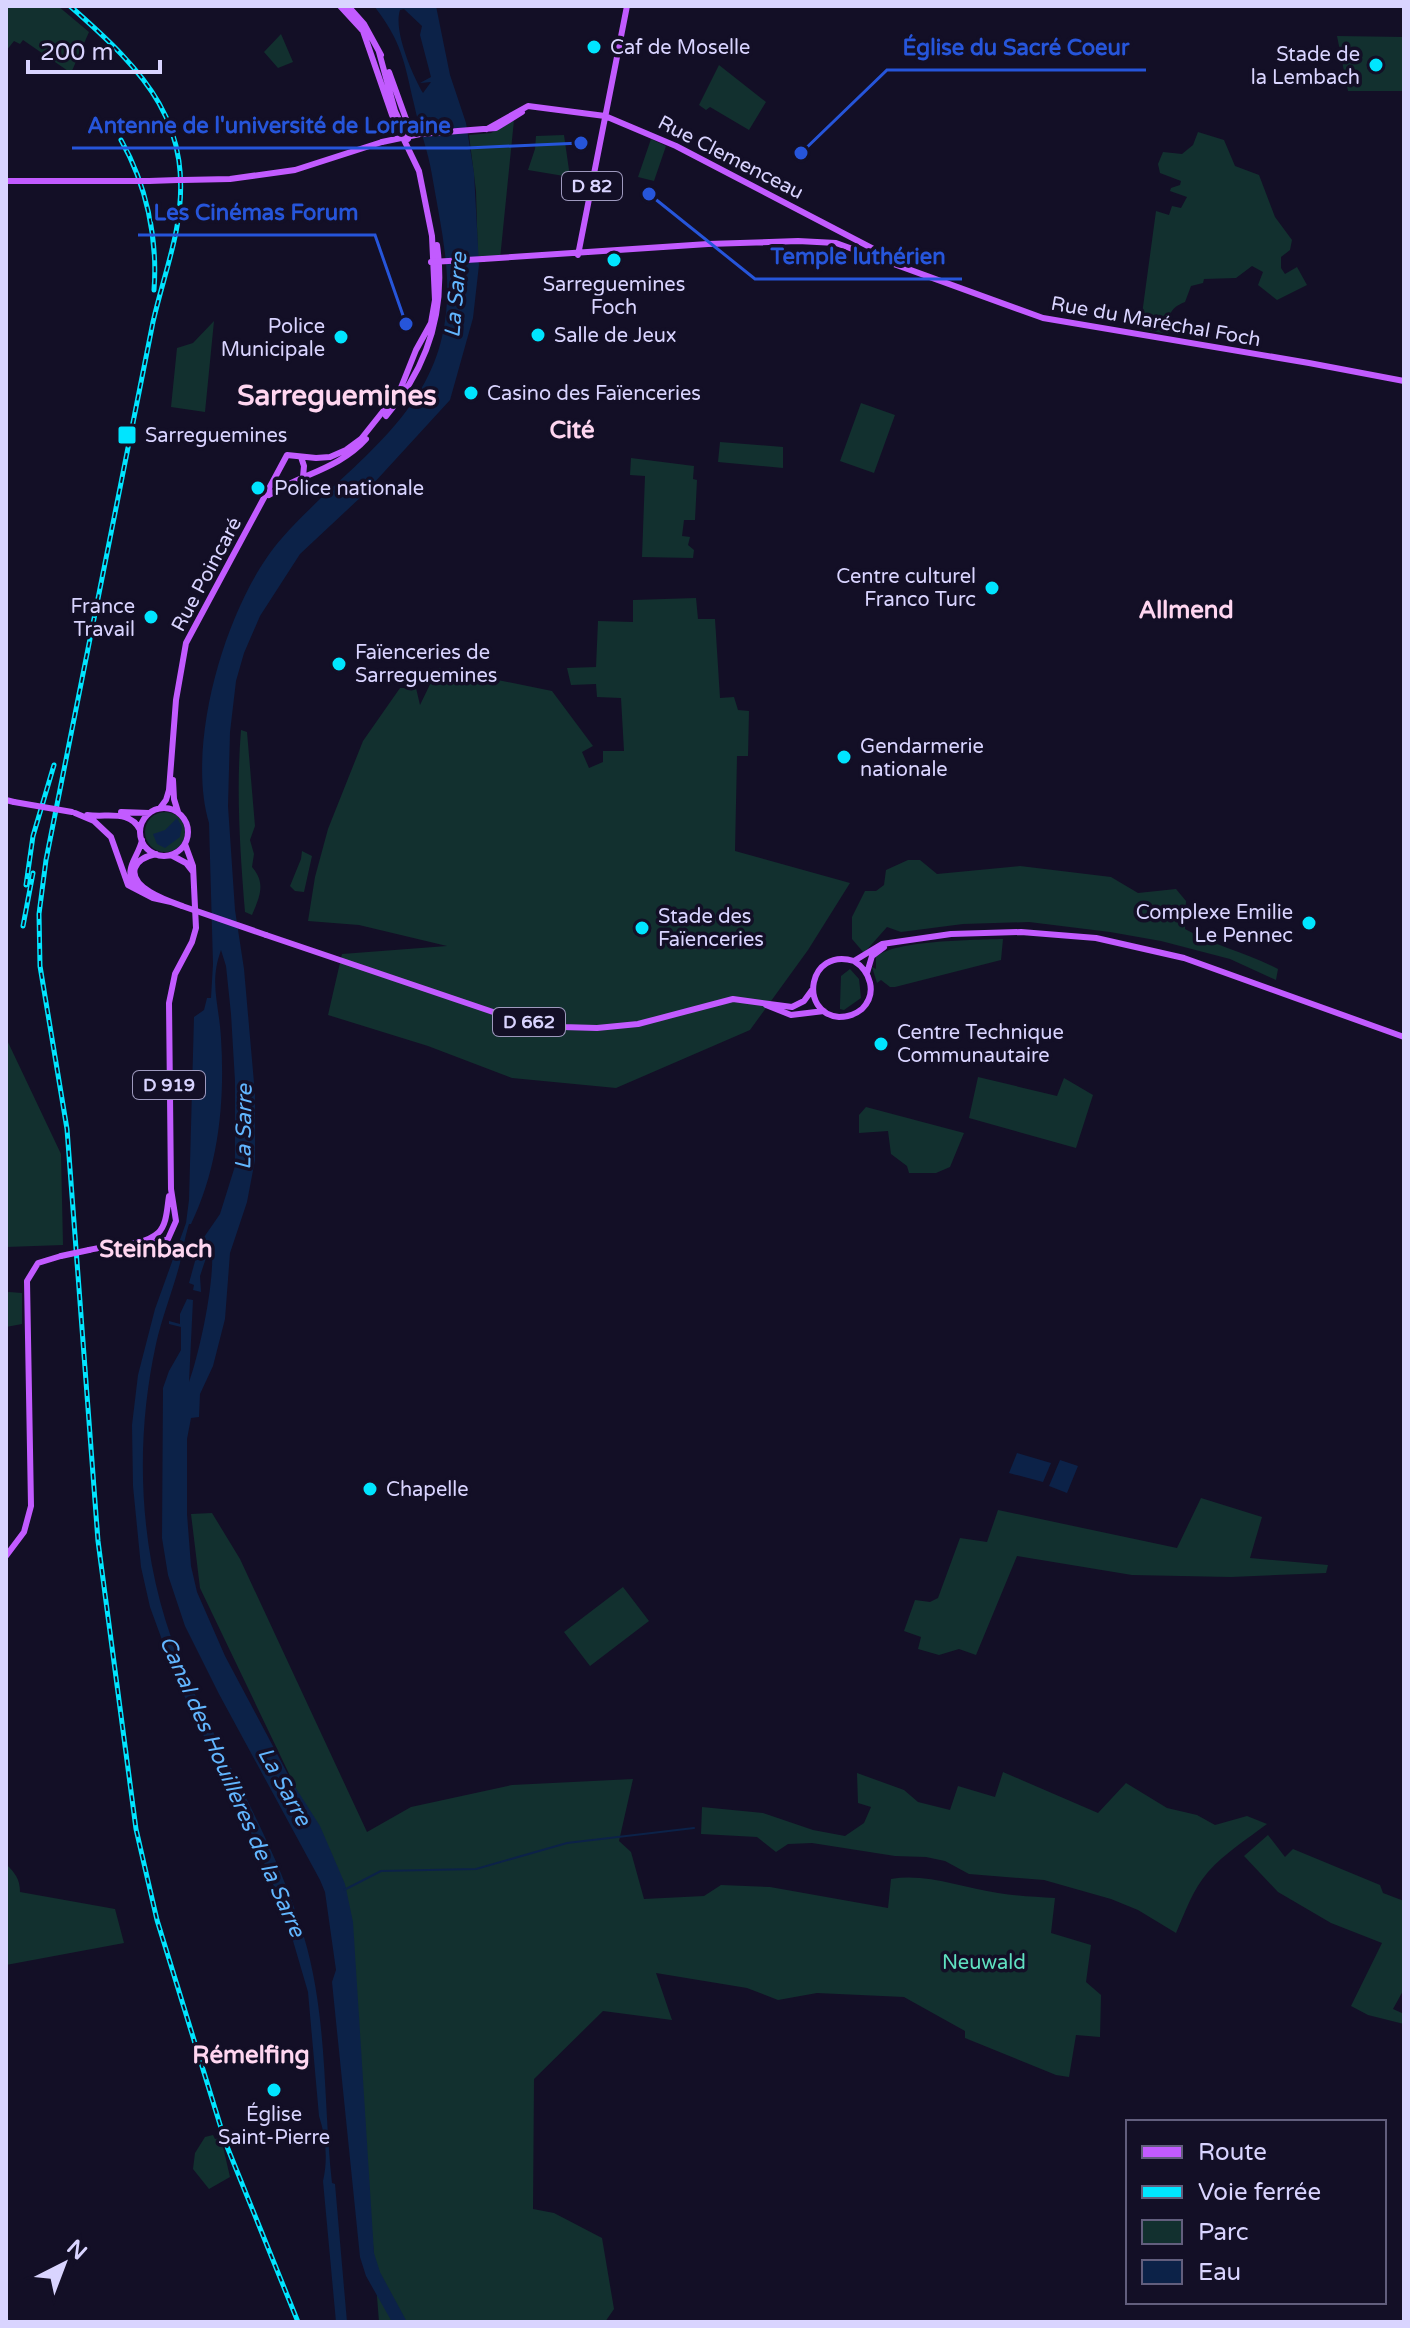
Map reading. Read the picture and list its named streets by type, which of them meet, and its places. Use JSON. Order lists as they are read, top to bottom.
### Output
{
  "streets": {
    "main road": [
      "Rue Clemenceau",
      "D 82",
      "Rue du Maréchal Foch",
      "Rue Poincaré",
      "D 662",
      "D 919"
    ]
  },
  "crossings": [
    ["Rue Clemenceau", "D 82"],
    ["Rue Clemenceau", "Rue du Maréchal Foch"],
    ["Rue Poincaré", "D 662"],
    ["Rue Poincaré", "D 919"],
    ["D 662", "D 919"]
  ],
  "districts": [
    "Sarreguemines",
    "Cité",
    "Allmend",
    "Steinbach",
    "Rémelfing"
  ],
  "water": ["La Sarre", "Canal des Houillères de la Sarre"],
  "parks": ["Neuwald"],
  "places": {
    "other": [
      "Caf de Moselle",
      "Stade de la Lembach",
      "Antenne de l'université de Lorraine",
      "Église du Sacré Coeur",
      "Temple luthérien",
      "Sarreguemines Foch",
      "Les Cinémas Forum",
      "Salle de Jeux",
      "Police Municipale",
      "Casino des Faïenceries",
      "Police nationale",
      "Centre culturel Franco Turc",
      "France Travail",
      "Faïenceries de Sarreguemines",
      "Gendarmerie nationale",
      "Complexe Emilie Le Pennec",
      "Stade des Faïenceries",
      "Centre Technique Communautaire",
      "Chapelle",
      "Église Saint-Pierre"
    ],
    "transit": ["Sarreguemines"]
  },
  "legend": [
    "Route",
    "Voie ferrée",
    "Parc",
    "Eau"
  ],
  "scale_bar": "200 m",
  "north": "top right"
}
